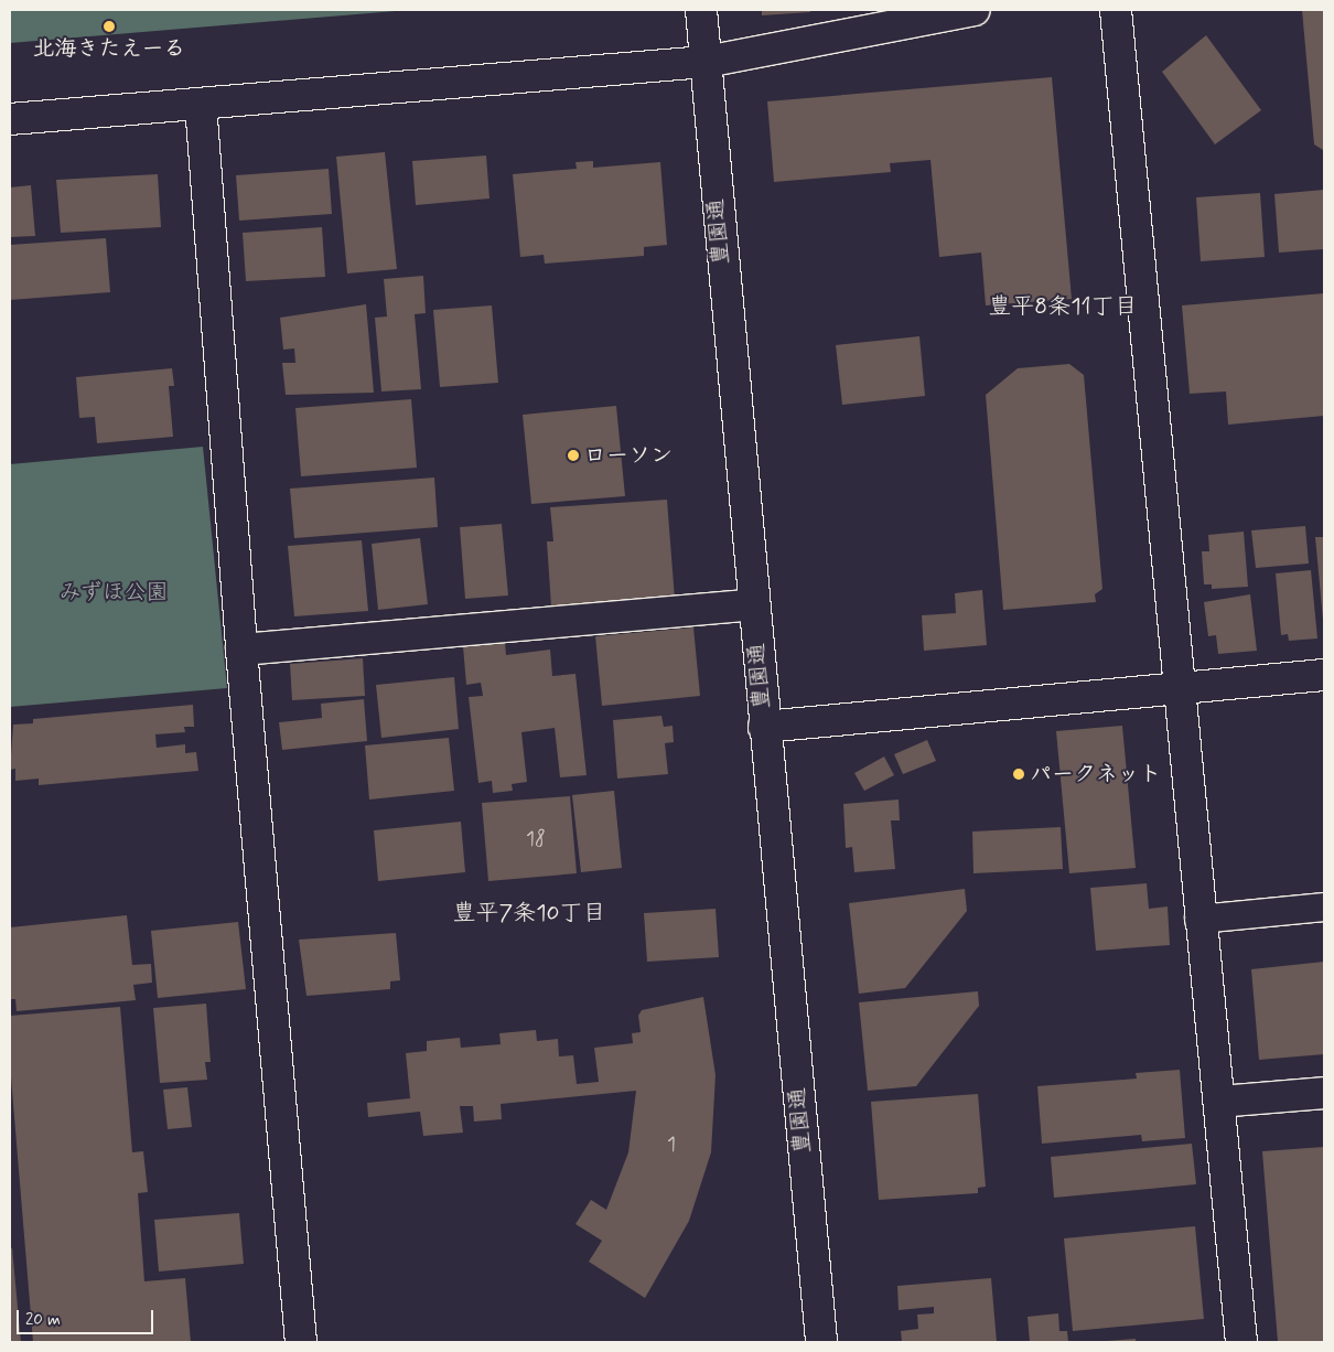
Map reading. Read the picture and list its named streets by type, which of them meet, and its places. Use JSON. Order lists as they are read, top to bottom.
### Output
{
  "streets": {
    "street": ["豊園通"]
  },
  "districts": ["豊平8条11丁目", "豊平7条10丁目"],
  "parks": ["みずほ公園"],
  "places": ["北海きたえーる", "ローソン", "パークネット"],
  "house_numbers": ["18", "1"],
  "scale_bar": "20 m"
}
